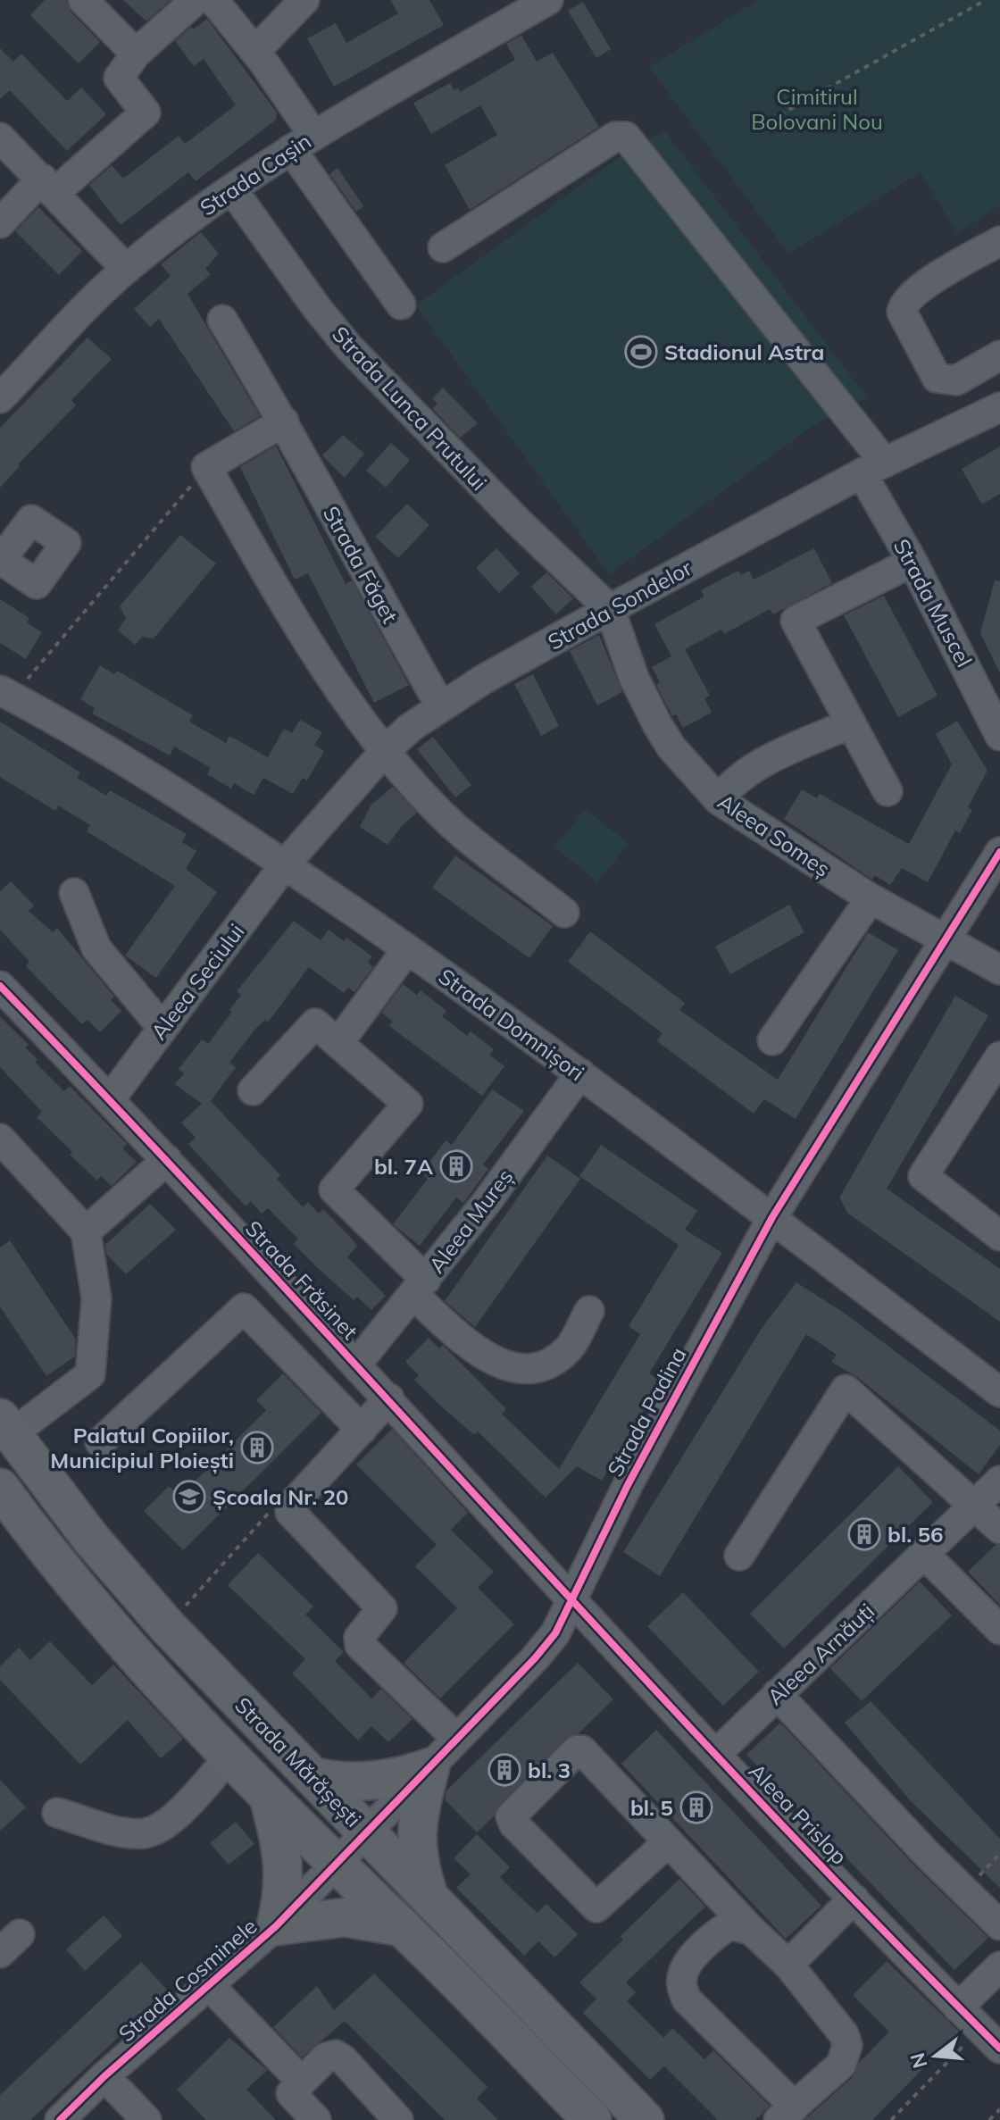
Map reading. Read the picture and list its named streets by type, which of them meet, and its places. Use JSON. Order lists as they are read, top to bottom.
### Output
{
  "streets": {
    "main road": ["Strada Mărășești"],
    "street": [
      "Strada Cașin",
      "Strada Lunca Prutului",
      "Strada Făget",
      "Strada Muscel",
      "Strada Sondelor",
      "Aleea Someș",
      "Aleea Seciului",
      "Strada Domnișori",
      "Aleea Mureș",
      "Strada Frăsinet",
      "Strada Padina",
      "Aleea Arnăuți",
      "Aleea Prislop",
      "Strada Cosminele"
    ]
  },
  "crossings": [
    ["Strada Cașin", "Strada Lunca Prutului"],
    ["Strada Lunca Prutului", "Strada Sondelor"],
    ["Strada Lunca Prutului", "Aleea Someș"],
    ["Strada Făget", "Strada Sondelor"],
    ["Strada Muscel", "Strada Sondelor"],
    ["Strada Sondelor", "Aleea Someș"],
    ["Strada Sondelor", "Aleea Seciului"],
    ["Strada Sondelor", "Strada Domnișori"],
    ["Aleea Someș", "Strada Padina"],
    ["Aleea Seciului", "Strada Domnișori"],
    ["Aleea Seciului", "Strada Frăsinet"],
    ["Strada Domnișori", "Aleea Mureș"],
    ["Strada Domnișori", "Strada Padina"],
    ["Aleea Mureș", "Strada Frăsinet"],
    ["Strada Frăsinet", "Strada Padina"],
    ["Strada Frăsinet", "Aleea Prislop"],
    ["Strada Padina", "Strada Mărășești"],
    ["Strada Padina", "Aleea Prislop"],
    ["Strada Padina", "Strada Cosminele"],
    ["Aleea Arnăuți", "Aleea Prislop"],
    ["Strada Mărășești", "Strada Cosminele"]
  ],
  "parks": ["Cimitirul Bolovani Nou"],
  "places": {
    "sports": ["Stadionul Astra"],
    "building": [
      "bl. 7A",
      "Palatul Copiilor, Municipiul Ploiești",
      "bl. 56",
      "bl. 3",
      "bl. 5"
    ],
    "school or university": ["Școala Nr. 20"]
  },
  "north": "left"
}
